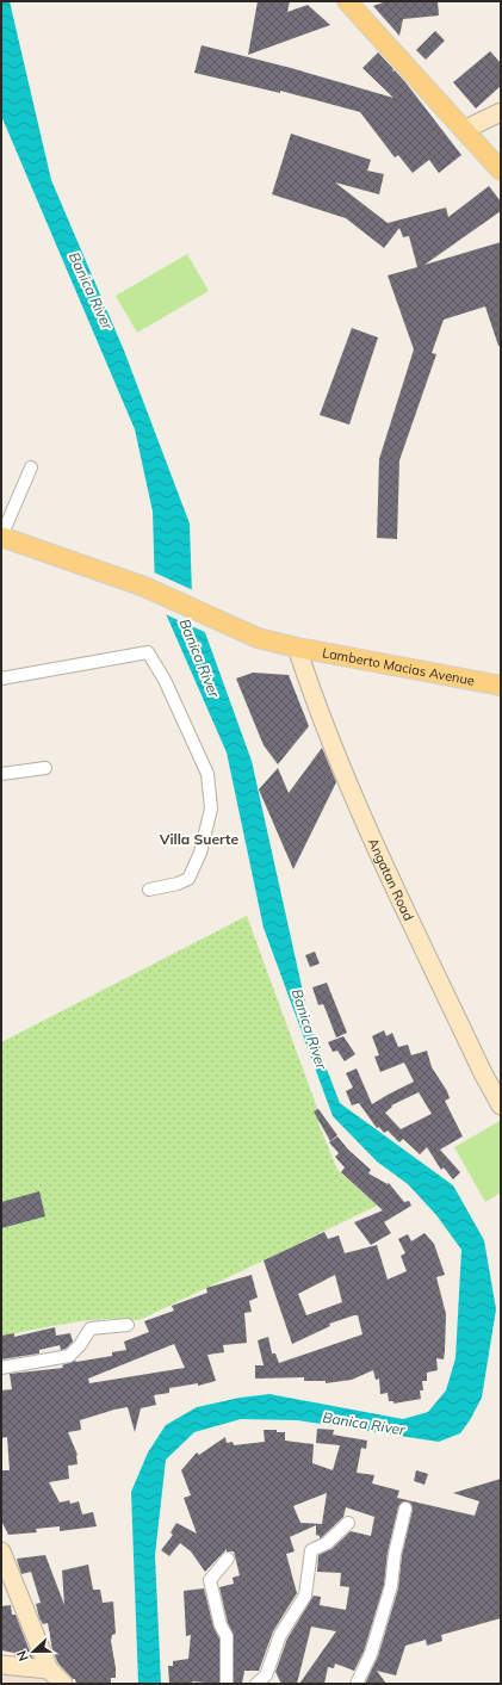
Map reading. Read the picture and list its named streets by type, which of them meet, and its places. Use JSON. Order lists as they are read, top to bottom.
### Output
{
  "streets": {
    "main road": ["Lamberto Macias Avenue", "Angatan Road"]
  },
  "crossings": [
    ["Lamberto Macias Avenue", "Angatan Road"]
  ],
  "districts": ["Villa Suerte"],
  "water": ["Banica River"],
  "north": "left"
}
